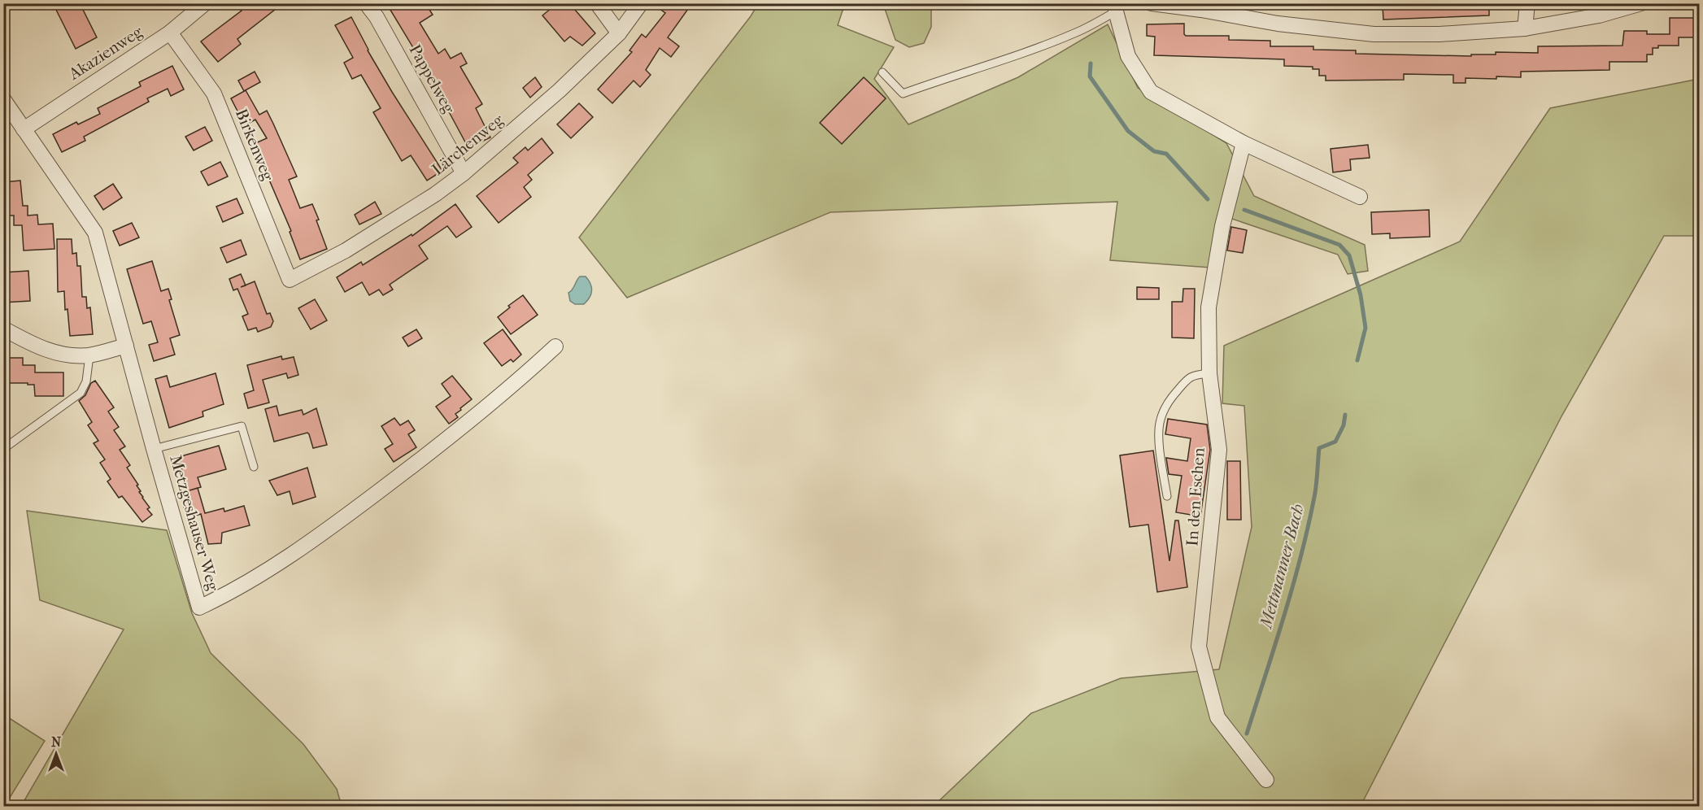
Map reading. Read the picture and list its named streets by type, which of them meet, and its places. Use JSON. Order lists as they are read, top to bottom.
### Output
{
  "streets": {
    "street": [
      "Akazienweg",
      "Pappelweg",
      "Birkenweg",
      "Lärchenweg",
      "In den Eschen",
      "Metzgeshauser Weg"
    ]
  },
  "crossings": [
    ["Akazienweg", "Birkenweg"],
    ["Akazienweg", "Metzgeshauser Weg"],
    ["Pappelweg", "Lärchenweg"],
    ["Birkenweg", "Lärchenweg"]
  ],
  "water": ["Mettmanner Bach"],
  "north": "top"
}
